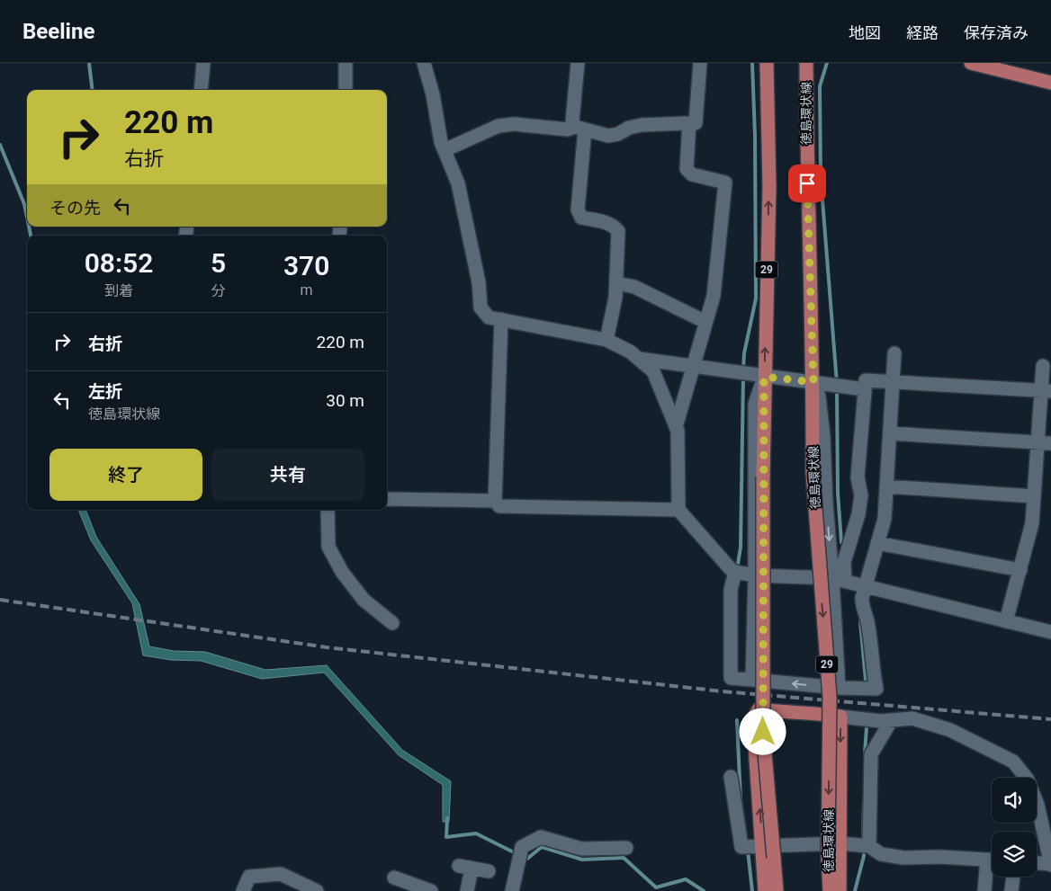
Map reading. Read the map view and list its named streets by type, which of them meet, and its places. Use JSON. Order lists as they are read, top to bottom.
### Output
{
  "streets": {
    "main road": ["徳島環状線", "29"]
  },
  "page": {
    "header": "Beeline",
    "nav": ["地図", "経路", "保存済み"],
    "turn": ["220 m", "右折"],
    "then": "その先",
    "eta": [
      "08:52",
      "到着",
      "5",
      "分",
      "370",
      "m"
    ],
    "list": [
      {
        "name": "右折",
        "value": "220 m"
      },
      {
        "name": "左折",
        "note": "徳島環状線",
        "value": "30 m"
      }
    ],
    "buttons": ["終了", "共有"]
  }
}
